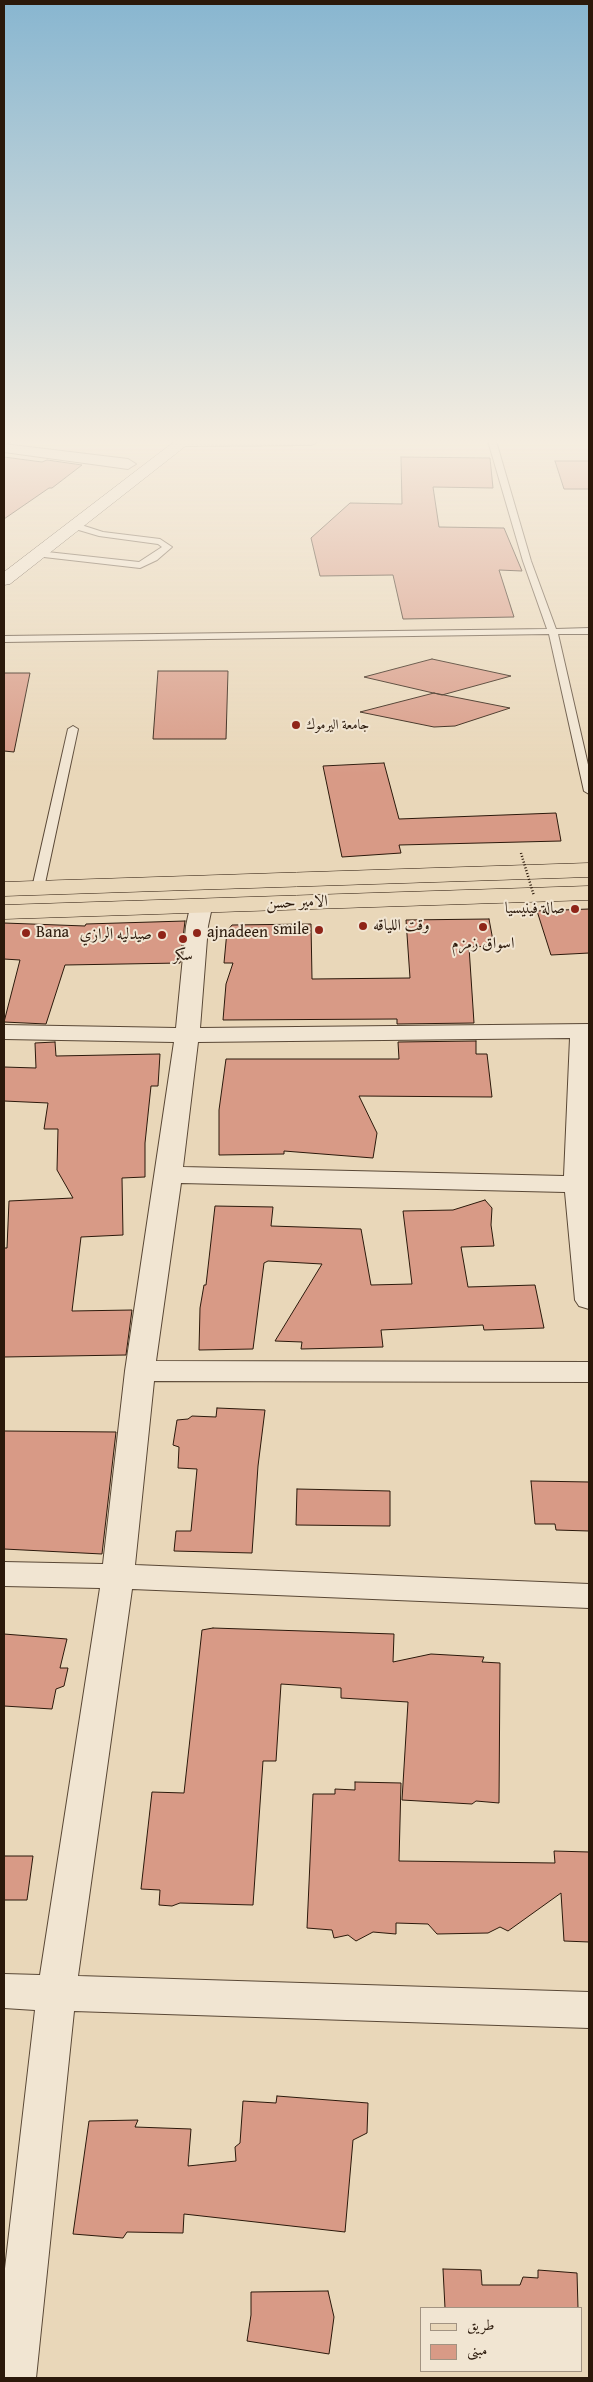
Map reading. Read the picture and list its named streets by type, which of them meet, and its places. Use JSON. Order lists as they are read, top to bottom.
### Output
{
  "streets": {
    "main road": ["الامير حسن"]
  },
  "places": [
    "جامعة اليرموك",
    "صالة فينيسيا",
    "وقت اللياقه",
    "اسواق زمزم",
    "smile",
    "Bana",
    "ajnadeen",
    "صيدليه الرازي",
    "سكر"
  ],
  "legend": ["طريق", "مبنى"]
}
